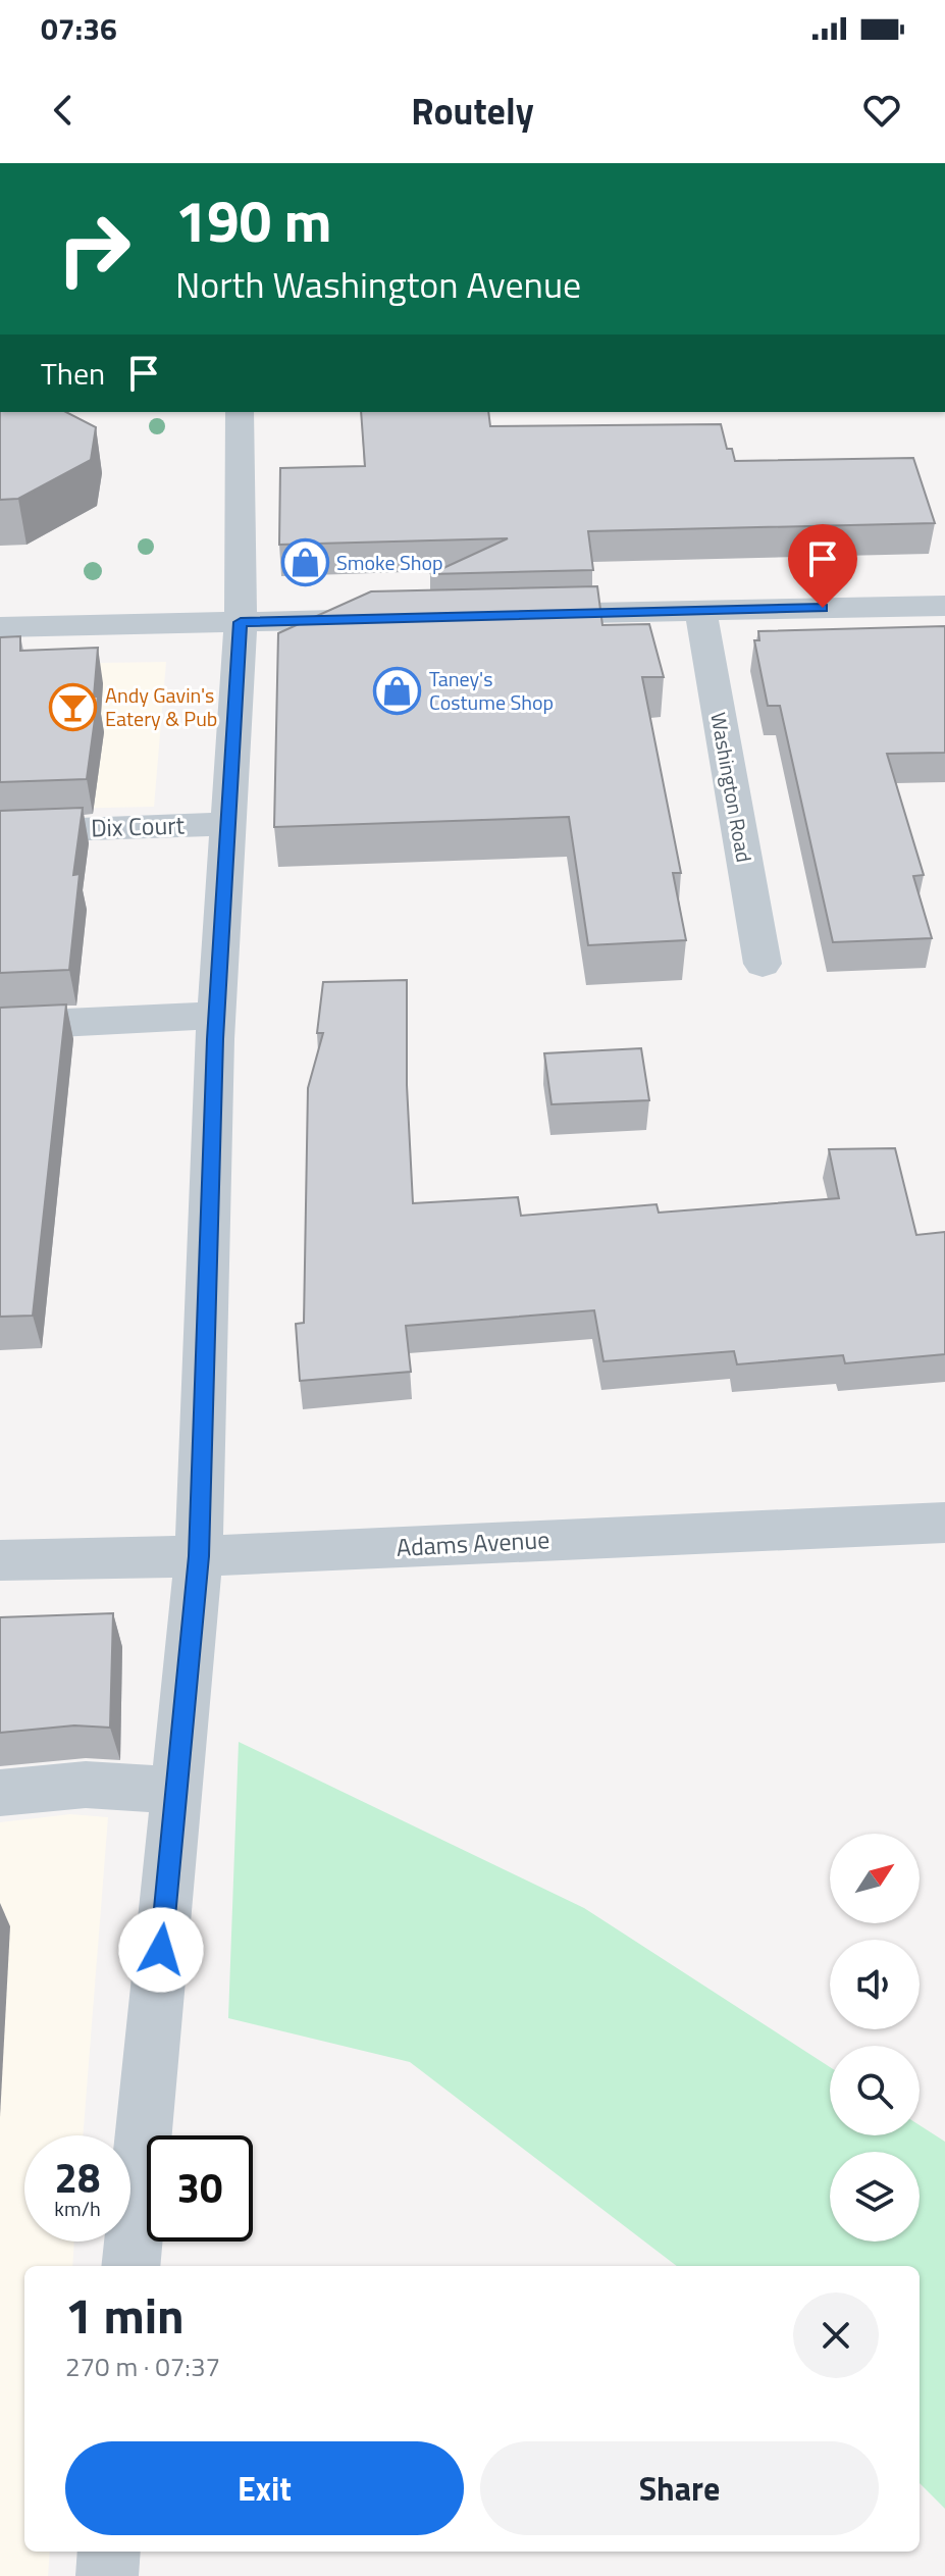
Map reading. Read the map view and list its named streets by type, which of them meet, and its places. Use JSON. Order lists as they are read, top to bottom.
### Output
{
  "streets": {
    "street": ["Washington Road", "Dix Court", "Adams Avenue"]
  },
  "places": {
    "shop": ["Smoke Shop", "Taney's Costume Shop"],
    "bar": ["Andy Gavin's Eatery & Pub"]
  },
  "north": "top right",
  "page": {
    "status": "07:36",
    "header": "Routely",
    "turn": ["190 m", "North Washington Avenue"],
    "then": "Then",
    "speed": "28 km/h",
    "limit": "30",
    "heading": ["1 min", "270 m · 07:37"],
    "buttons": ["Exit", "Share"]
  }
}
